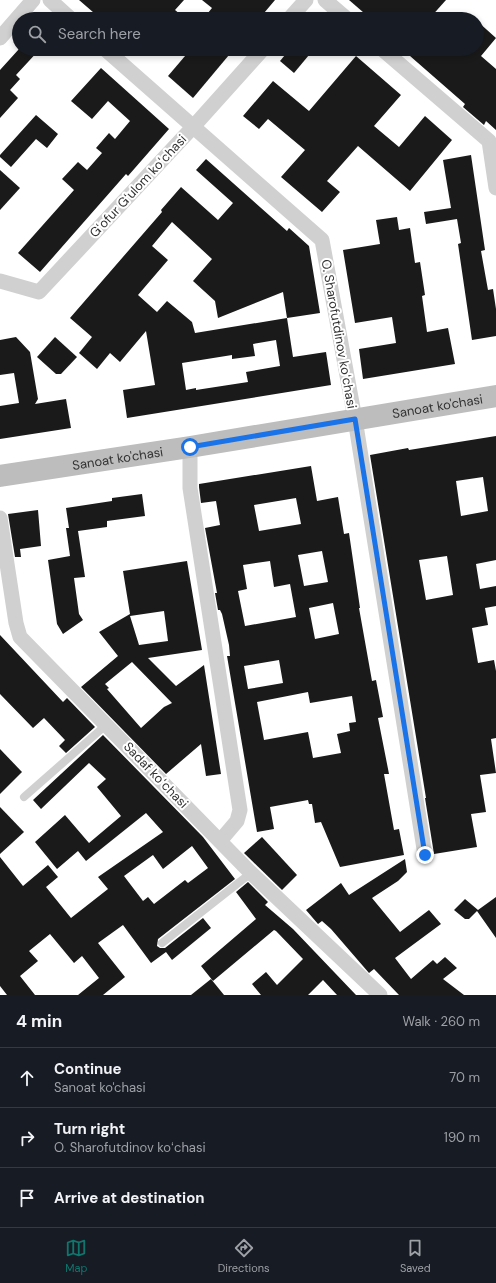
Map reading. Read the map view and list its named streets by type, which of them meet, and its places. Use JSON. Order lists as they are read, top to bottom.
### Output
{
  "streets": {
    "main road": ["Sanoat ko'chasi"],
    "street": ["Gʻofur Gʻulom koʻchasi", "O. Sharofutdinov koʻchasi", "Sadaf koʻchasi"]
  },
  "crossings": [
    ["Gʻofur Gʻulom koʻchasi", "O. Sharofutdinov koʻchasi"],
    ["O. Sharofutdinov koʻchasi", "Sanoat ko'chasi"]
  ],
  "page": {
    "search": "Search here",
    "heading": ["4 min", "Walk · 260 m"],
    "list": [
      ["Continue", "Sanoat ko'chasi", "70 m"],
      ["Turn right", "O. Sharofutdinov koʻchasi", "190 m"],
      "Arrive at destination"
    ],
    "nav": ["Map", "Directions", "Saved"]
  }
}
